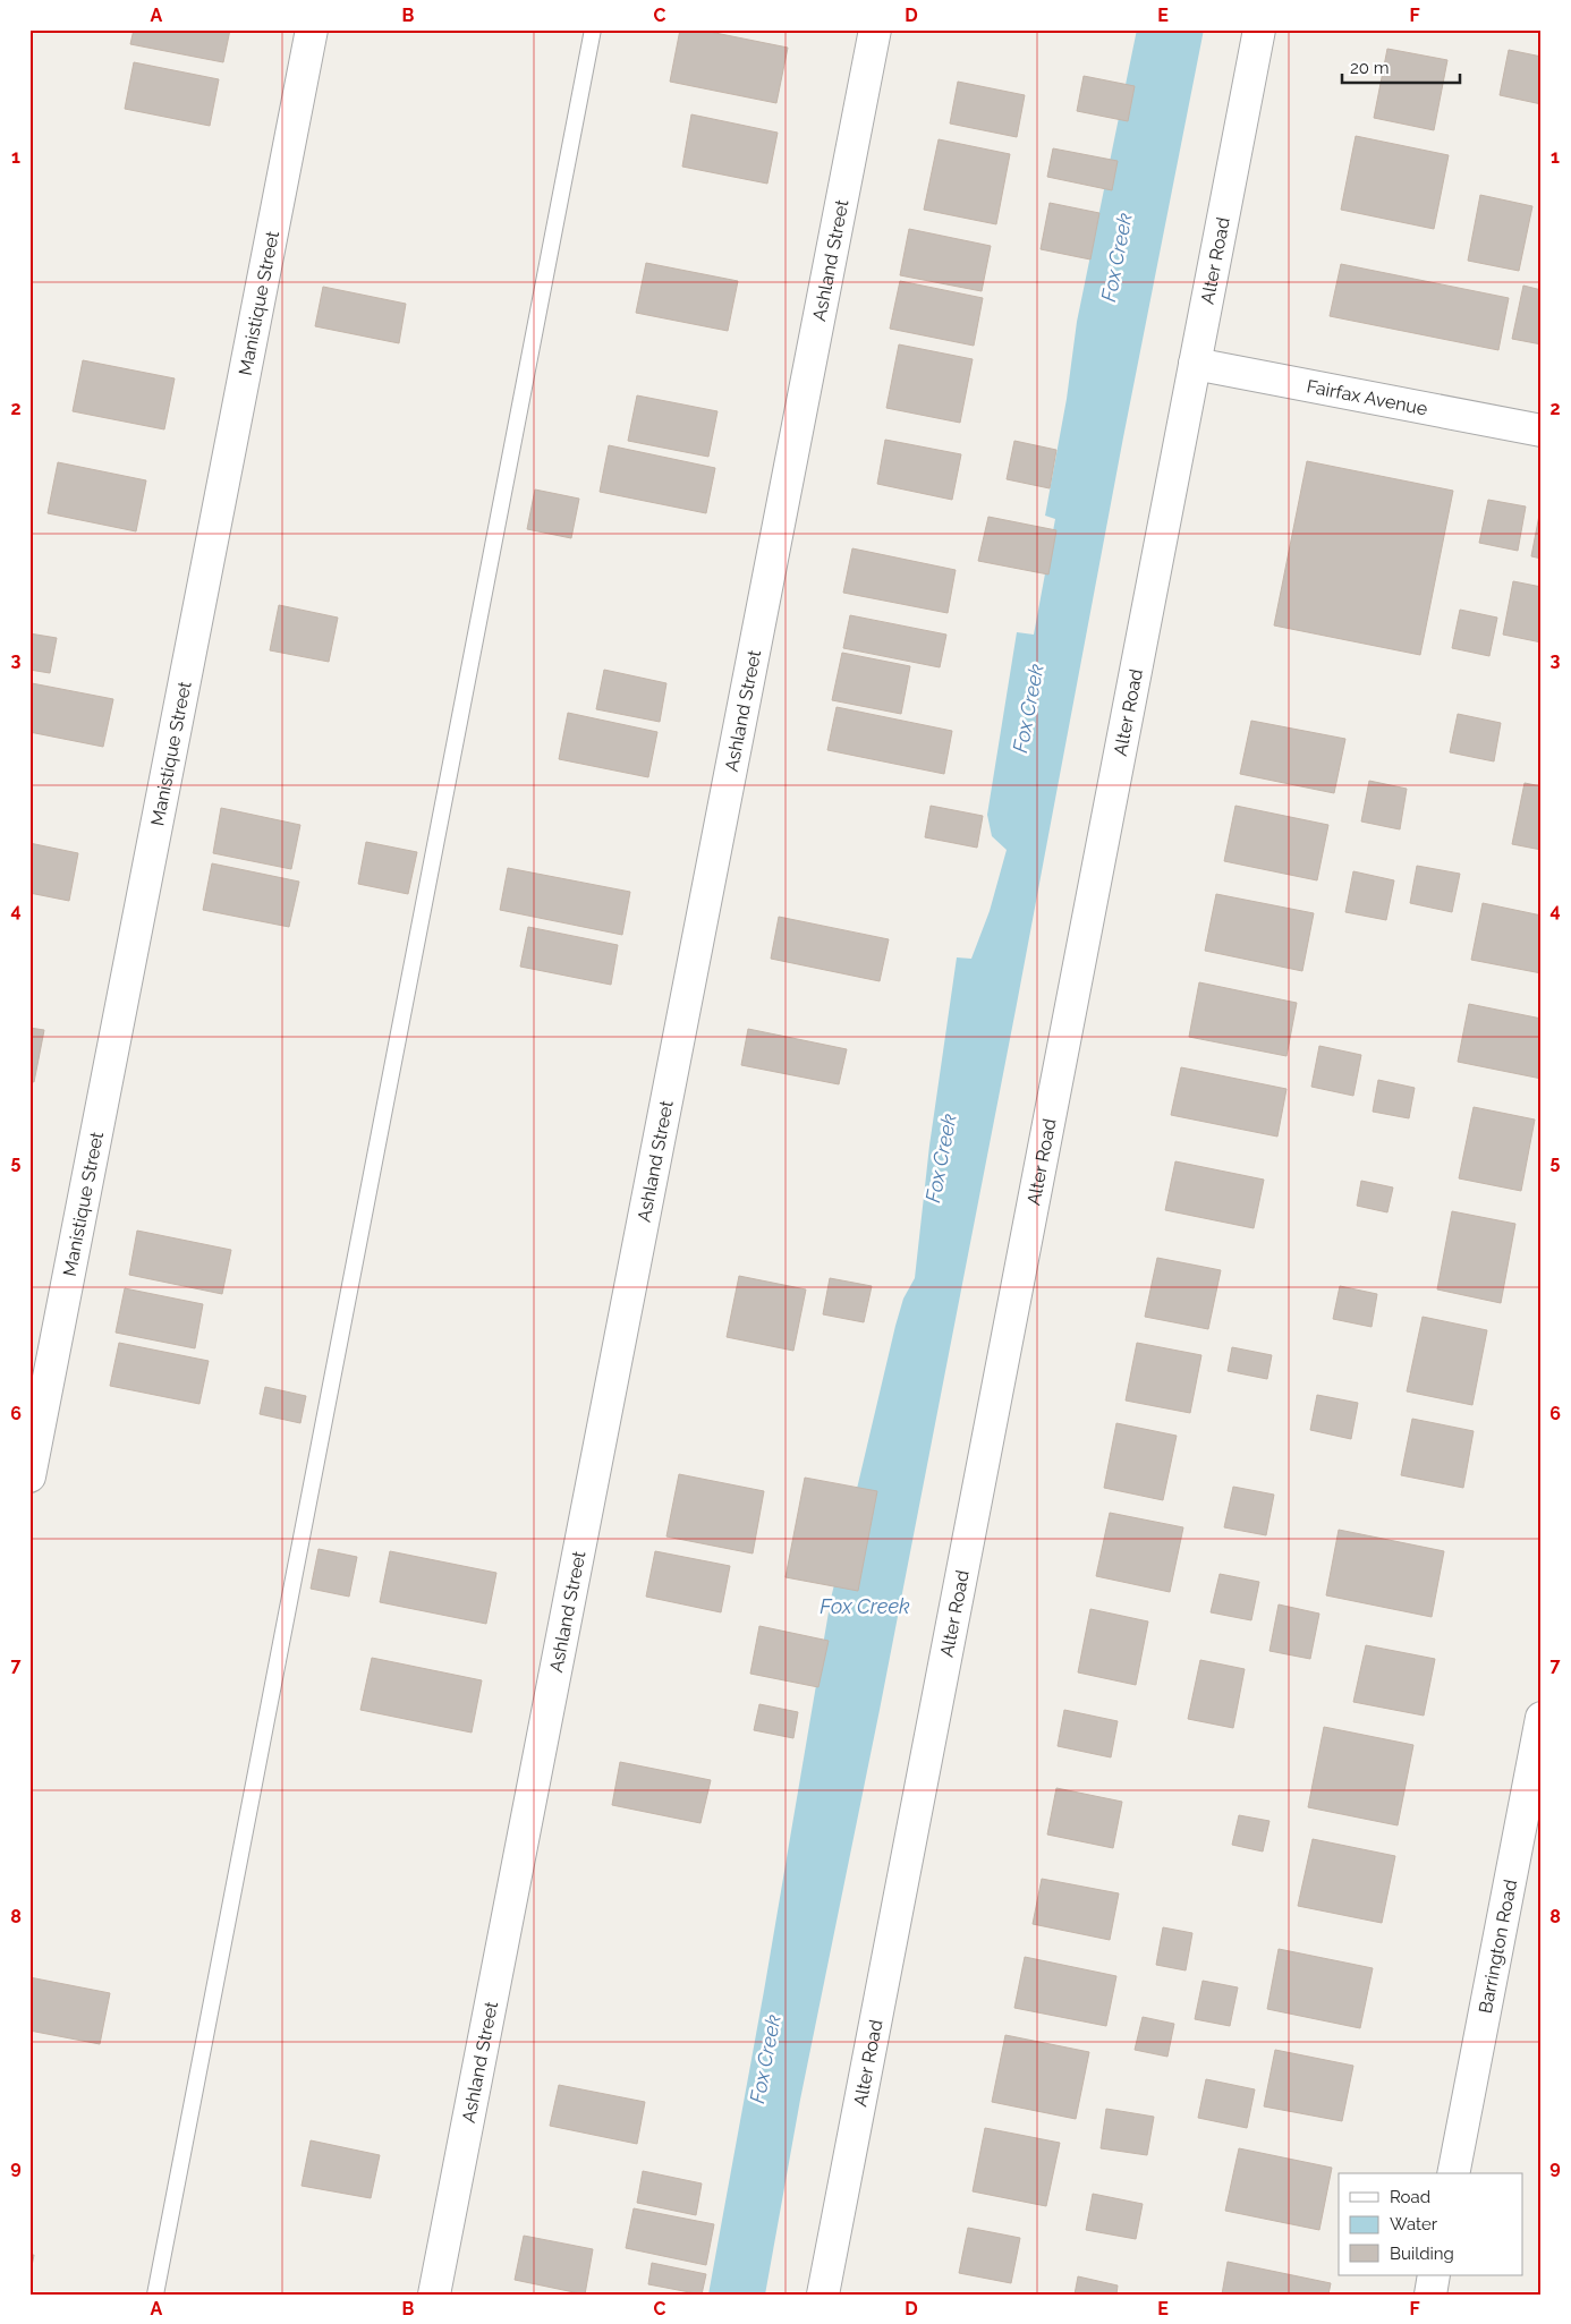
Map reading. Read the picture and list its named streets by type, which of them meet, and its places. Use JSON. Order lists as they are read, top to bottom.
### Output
{
  "streets": {
    "street": [
      "Ashland Street",
      "Alter Road",
      "Manistique Street",
      "Fairfax Avenue",
      "Barrington Road"
    ]
  },
  "crossings": [
    ["Alter Road", "Fairfax Avenue"]
  ],
  "water": ["Fox Creek"],
  "legend": ["Road", "Water", "Building"],
  "scale_bar": "20 m",
  "grid": {
    "columns": [
      "A",
      "B",
      "C",
      "D",
      "E",
      "F"
    ],
    "rows": [
      "1",
      "2",
      "3",
      "4",
      "5",
      "6",
      "7",
      "8",
      "9"
    ]
  }
}
